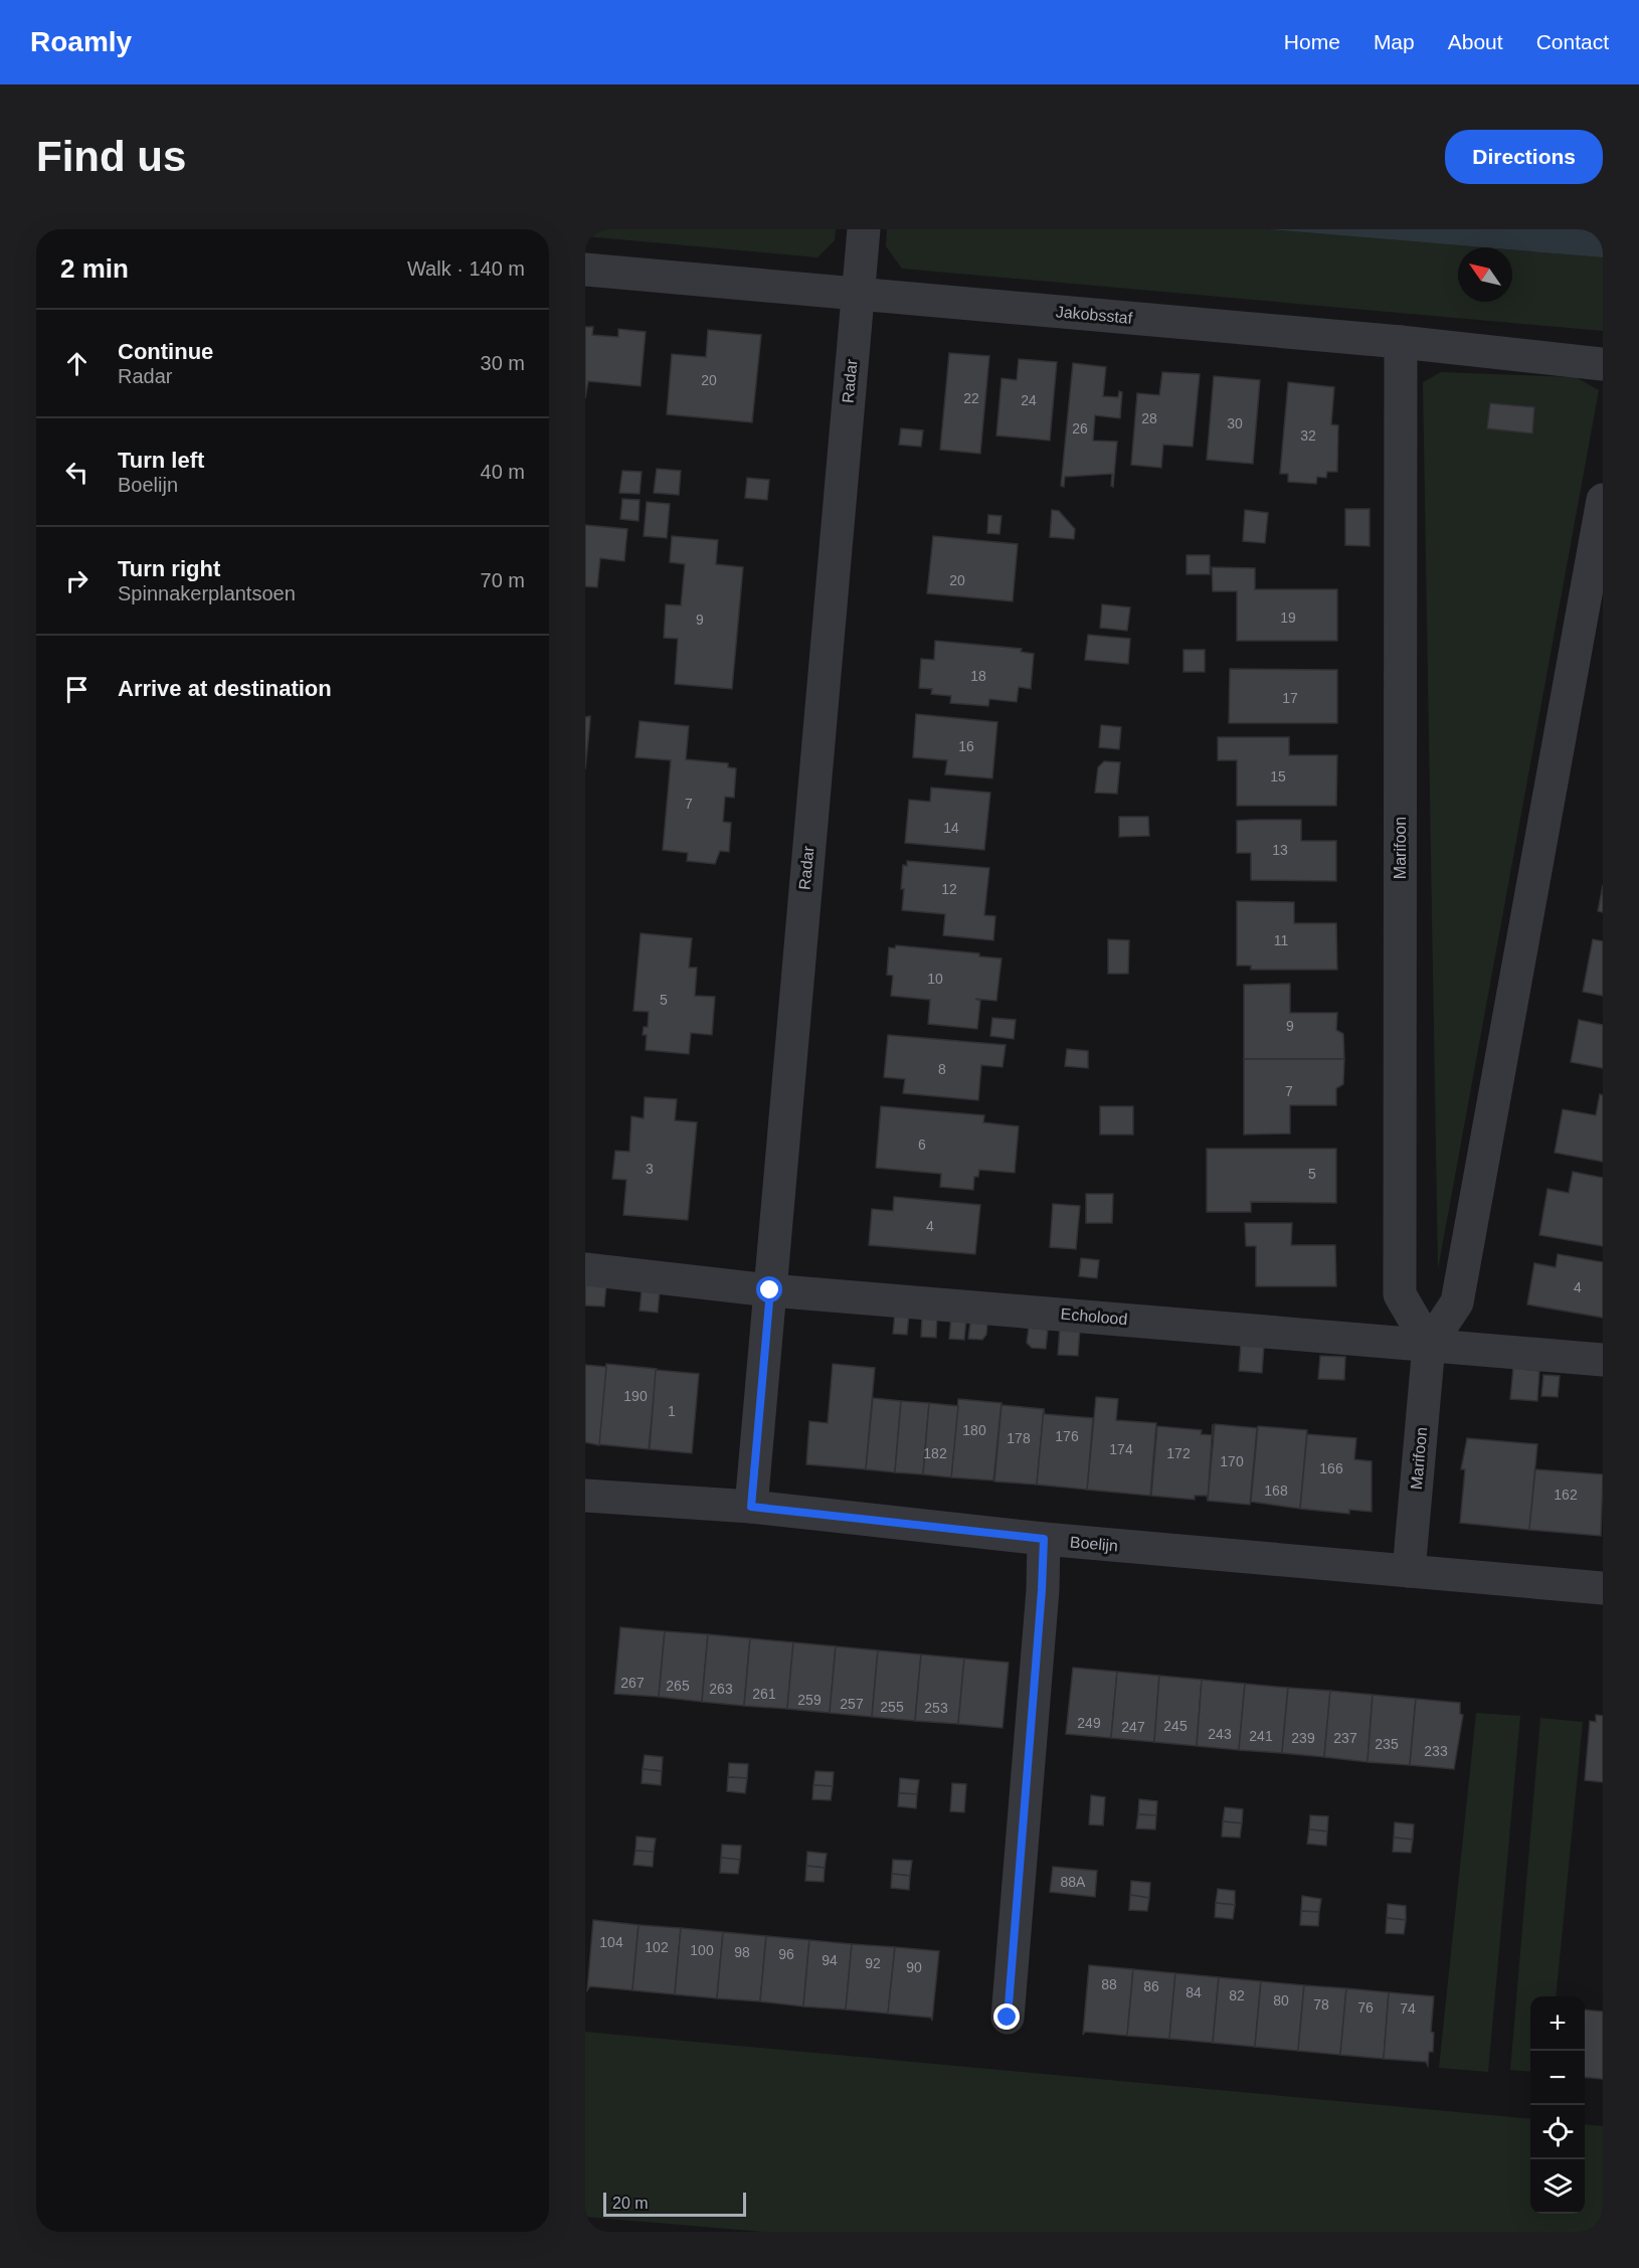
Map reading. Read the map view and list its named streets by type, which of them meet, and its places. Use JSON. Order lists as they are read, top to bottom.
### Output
{
  "streets": {
    "street": [
      "Jakobsstaf",
      "Radar",
      "Marifoon",
      "Echolood",
      "Boelijn"
    ]
  },
  "crossings": [
    ["Jakobsstaf", "Radar"],
    ["Jakobsstaf", "Marifoon"],
    ["Radar", "Echolood"],
    ["Radar", "Boelijn"],
    ["Marifoon", "Echolood"],
    ["Marifoon", "Boelijn"]
  ],
  "house_numbers": [
    "20",
    "22",
    "24",
    "28",
    "30",
    "26",
    "32",
    "20",
    "19",
    "9",
    "18",
    "17",
    "16",
    "15",
    "7",
    "14",
    "13",
    "12",
    "11",
    "10",
    "5",
    "9",
    "8",
    "7",
    "6",
    "3",
    "5",
    "4",
    "4",
    "190",
    "1",
    "180",
    "176",
    "178",
    "174",
    "182",
    "172",
    "170",
    "166",
    "168",
    "162",
    "267",
    "265",
    "263",
    "261",
    "259",
    "257",
    "255",
    "253",
    "249",
    "245",
    "247",
    "243",
    "241",
    "239",
    "237",
    "235",
    "233",
    "88A",
    "104",
    "102",
    "100",
    "98",
    "96",
    "94",
    "92",
    "90",
    "88",
    "86",
    "84",
    "82",
    "80",
    "78",
    "76",
    "74"
  ],
  "scale_bar": "20 m",
  "north": "top left",
  "page": {
    "header": "Roamly",
    "nav": [
      "Home",
      "Map",
      "About",
      "Contact"
    ],
    "buttons": "Directions",
    "title": "Find us",
    "heading": ["2 min", "Walk · 140 m"],
    "list": [
      ["Continue", "Radar", "30 m"],
      ["Turn left", "Boelijn", "40 m"],
      ["Turn right", "Spinnakerplantsoen", "70 m"],
      "Arrive at destination"
    ],
    "map_buttons": ["+", "−"],
    "scale": "20 m"
  }
}
